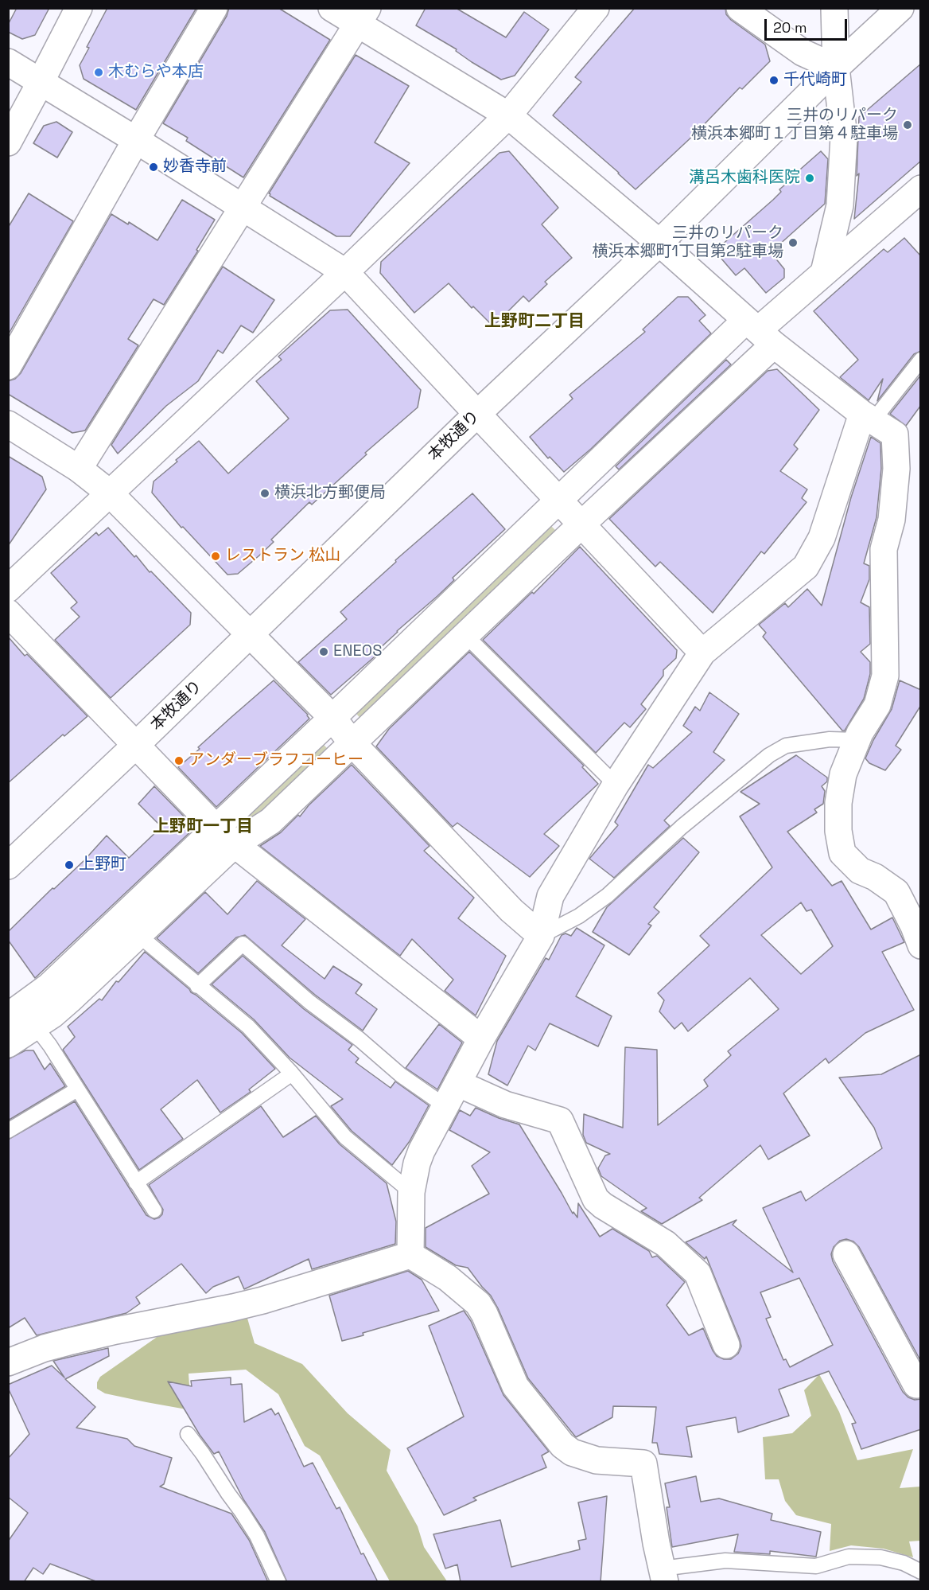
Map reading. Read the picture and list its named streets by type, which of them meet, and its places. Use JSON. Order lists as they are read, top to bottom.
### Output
{
  "streets": {
    "street": ["本牧通り"]
  },
  "districts": ["上野町二丁目", "上野町一丁目"],
  "places": [
    "木むらや本店",
    "千代崎町",
    "三井のリパーク 横浜本郷町１丁目第４駐車場",
    "妙香寺前",
    "溝呂木歯科医院",
    "三井のリパーク 横浜本郷町1丁目第2駐車場",
    "横浜北方郵便局",
    "レストラン 松山",
    "ENEOS",
    "アンダーブラフコーヒー",
    "上野町"
  ],
  "scale_bar": "20 m"
}
